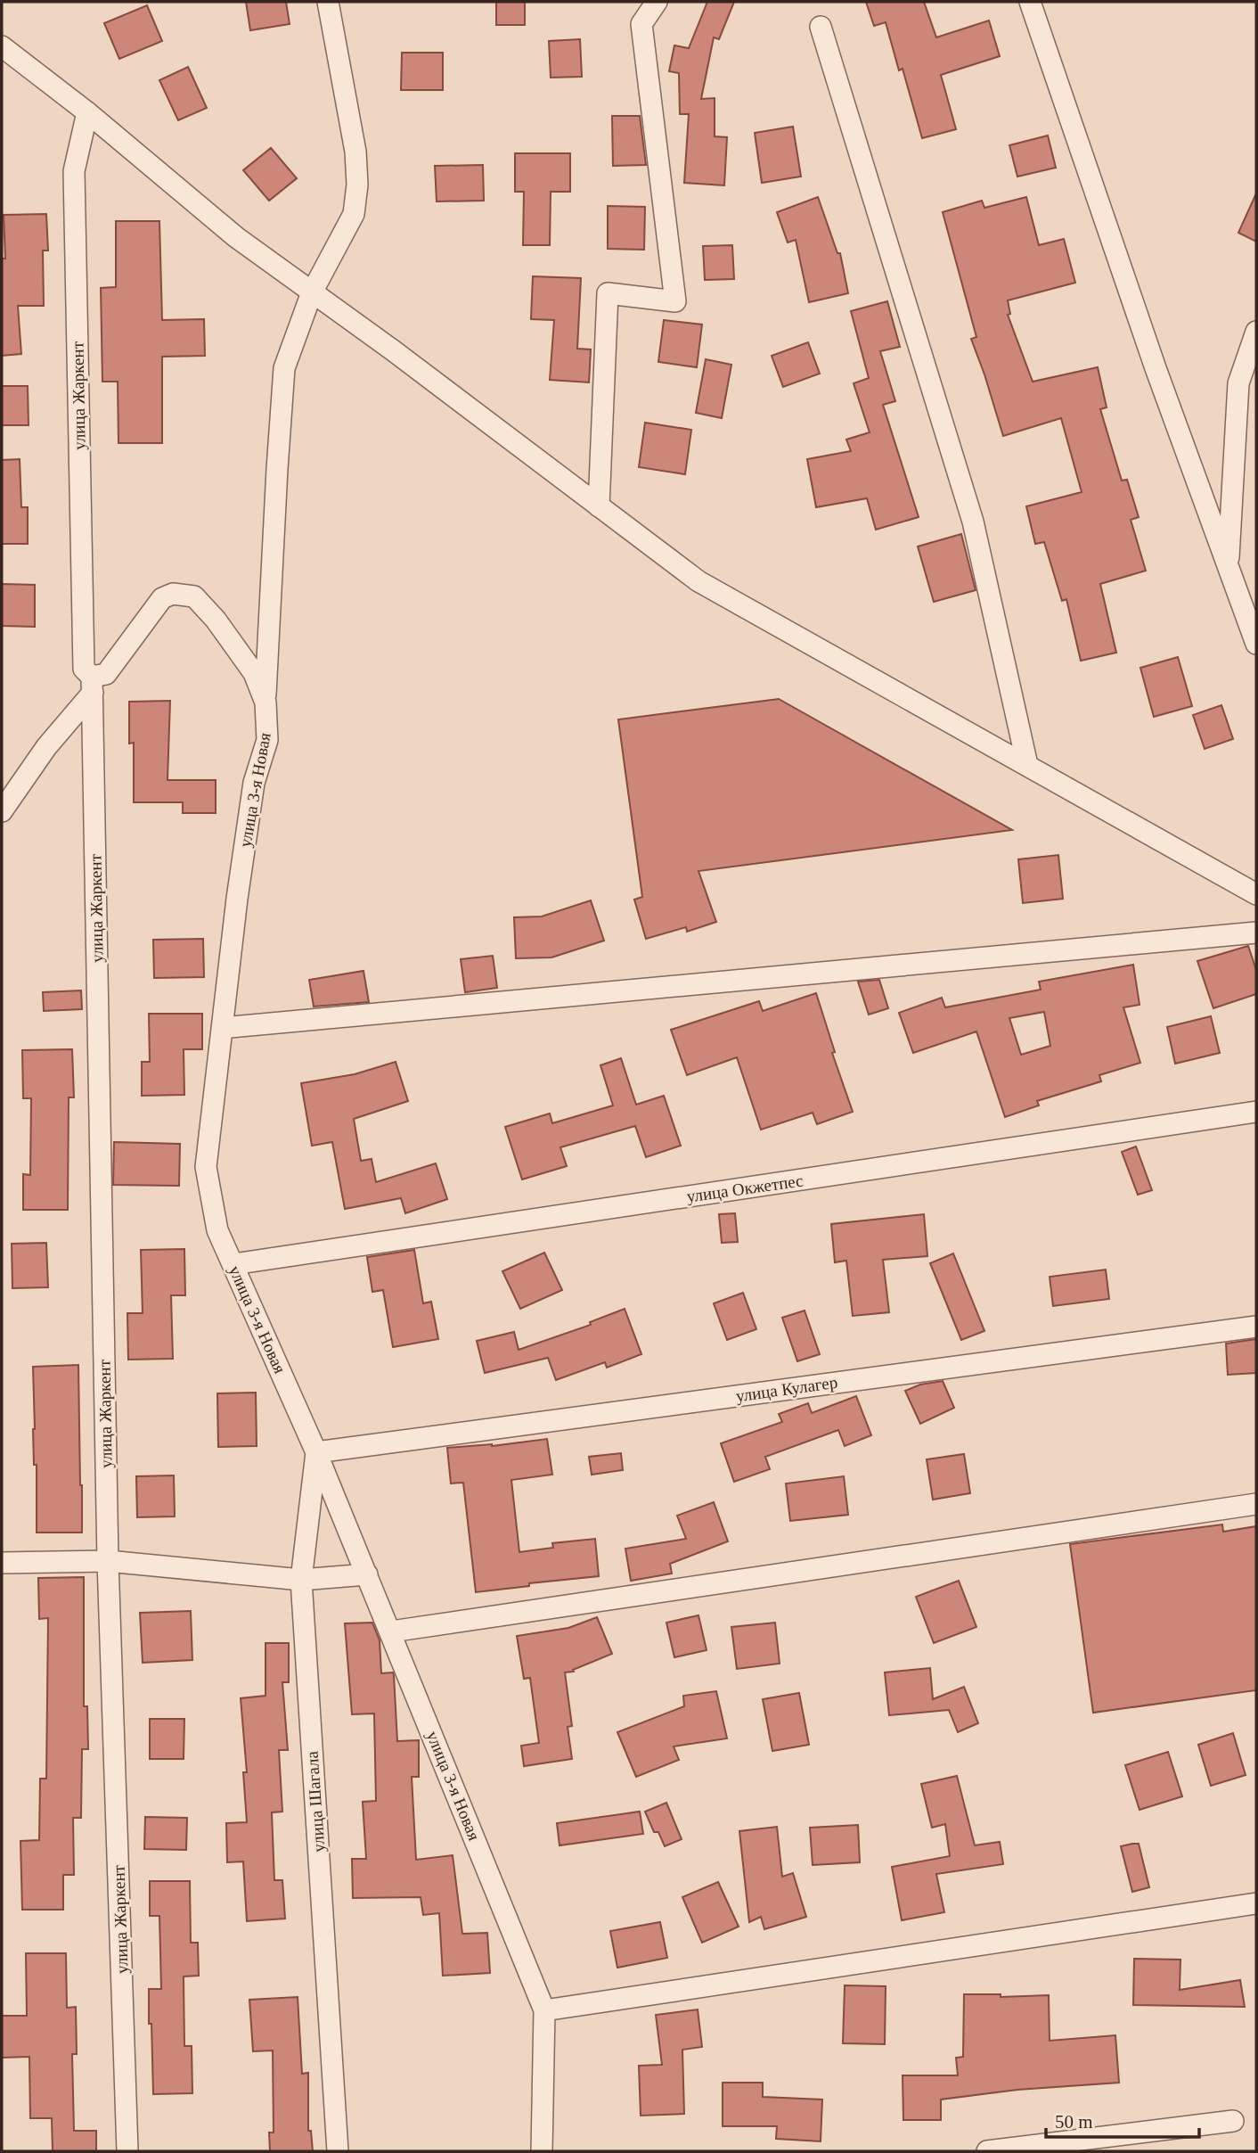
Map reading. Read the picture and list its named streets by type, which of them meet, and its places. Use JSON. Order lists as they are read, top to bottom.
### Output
{
  "streets": {
    "street": [
      "улица Жаркент",
      "улица 3-я Новая",
      "улица Окжетпес",
      "улица Кулагер",
      "улица Шагала"
    ]
  },
  "crossings": [
    ["улица Жаркент", "улица 3-я Новая"],
    ["улица 3-я Новая", "улица Окжетпес"],
    ["улица 3-я Новая", "улица Кулагер"],
    ["улица 3-я Новая", "улица Шагала"],
    ["улица Кулагер", "улица Шагала"]
  ],
  "scale_bar": "50 m"
}
